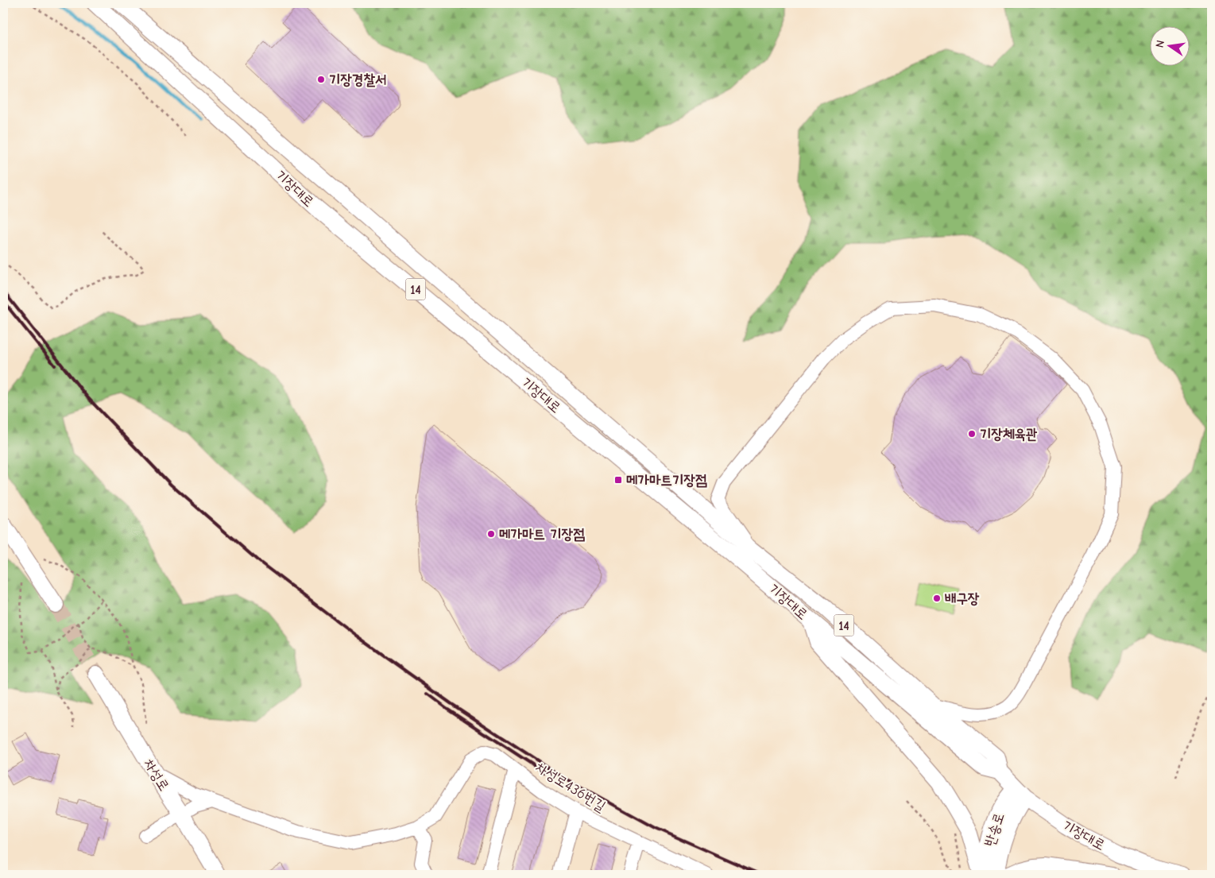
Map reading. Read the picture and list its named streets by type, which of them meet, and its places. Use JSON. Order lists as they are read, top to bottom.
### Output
{
  "streets": {
    "main road": [
      "기장대로",
      "14",
      "차성로",
      "반송로"
    ],
    "street": ["차성로436번길"]
  },
  "crossings": [
    ["기장대로", "반송로"]
  ],
  "places": {
    "other": [
      "기장경찰서",
      "기장체육관",
      "메가마트 기장점",
      "배구장"
    ],
    "transit": ["메가마트기장점"]
  },
  "north": "left"
}
